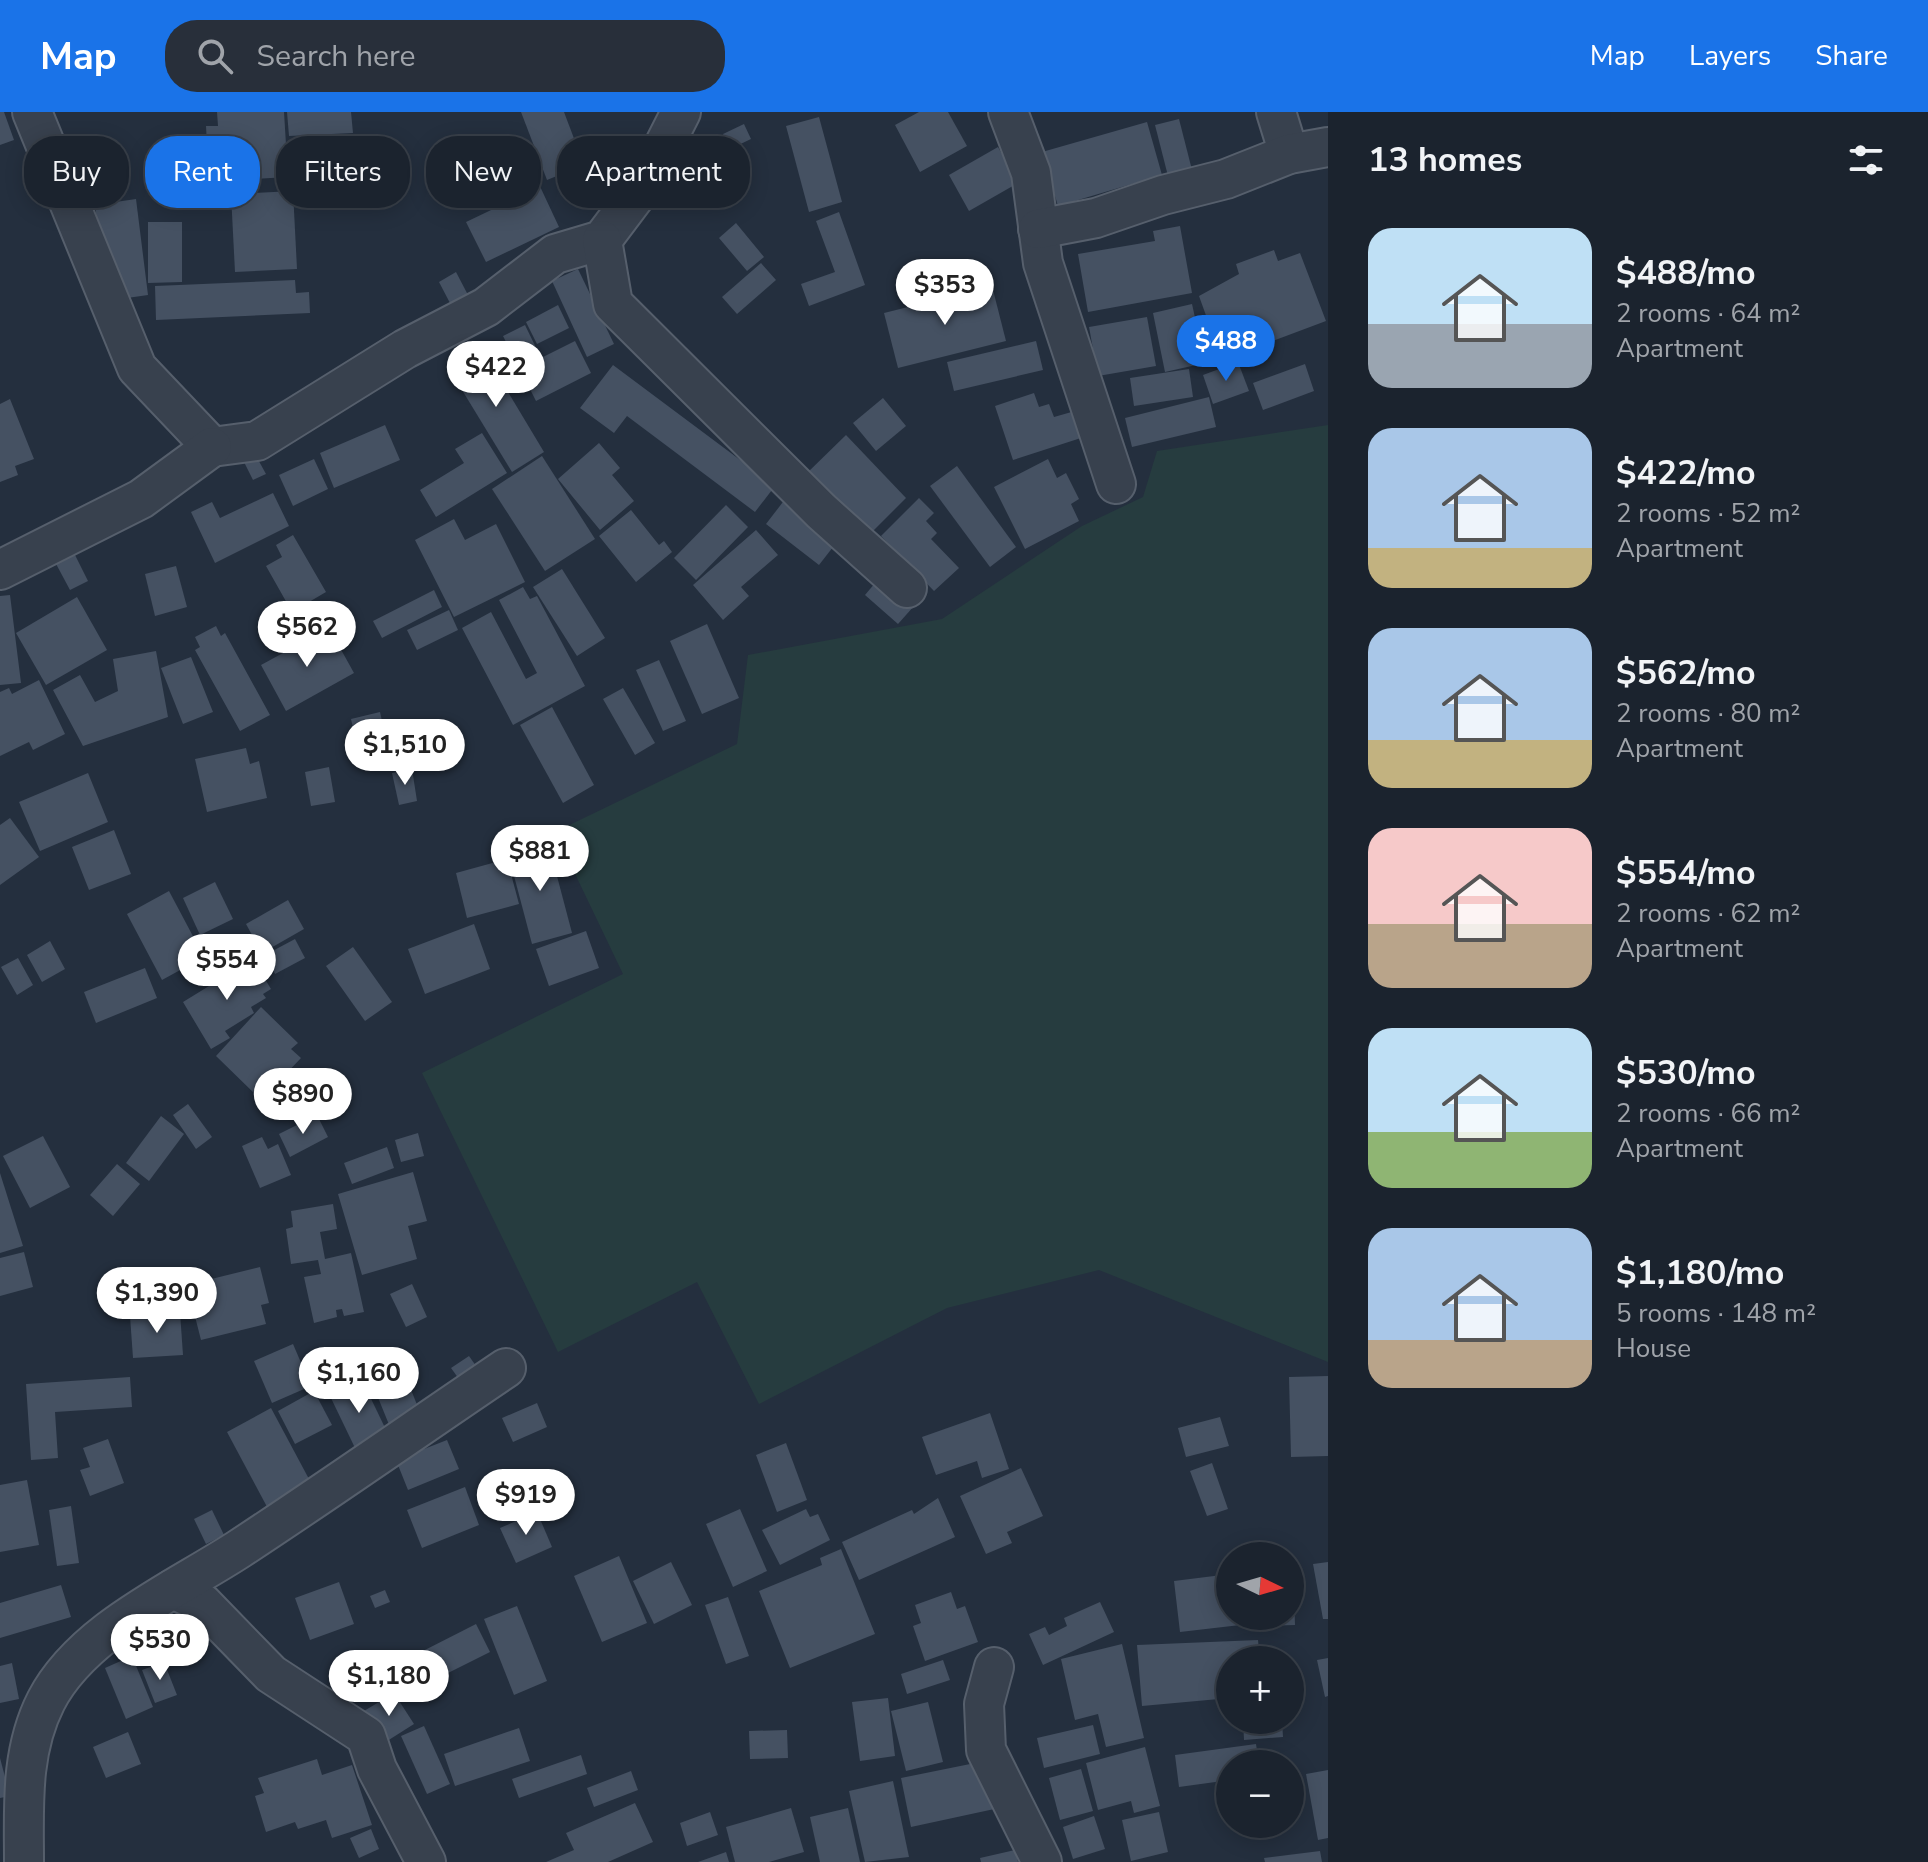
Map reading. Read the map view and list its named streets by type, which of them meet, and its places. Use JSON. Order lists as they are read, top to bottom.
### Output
{
  "north": "right",
  "page": {
    "header": "Map",
    "search": "Search here",
    "nav": ["Map", "Layers", "Share"],
    "heading": "13 homes",
    "chip": [
      "Buy",
      "Rent",
      "Filters",
      "New",
      "Apartment"
    ],
    "list": [
      {
        "name": "$488/mo",
        "note": "2 rooms · 64 m² · Apartment"
      },
      {
        "name": "$422/mo",
        "note": "2 rooms · 52 m² · Apartment"
      },
      {
        "name": "$562/mo",
        "note": "2 rooms · 80 m² · Apartment"
      },
      {
        "name": "$554/mo",
        "note": "2 rooms · 62 m² · Apartment"
      },
      {
        "name": "$530/mo",
        "note": "2 rooms · 66 m² · Apartment"
      },
      {
        "name": "$1,180/mo",
        "note": "5 rooms · 148 m² · House"
      }
    ],
    "price": [
      "$353",
      "$488",
      "$422",
      "$562",
      "$1,510",
      "$881",
      "$554",
      "$890",
      "$1,390",
      "$1,160",
      "$919",
      "$530",
      "$1,180"
    ],
    "map_buttons": ["+", "−"]
  }
}
